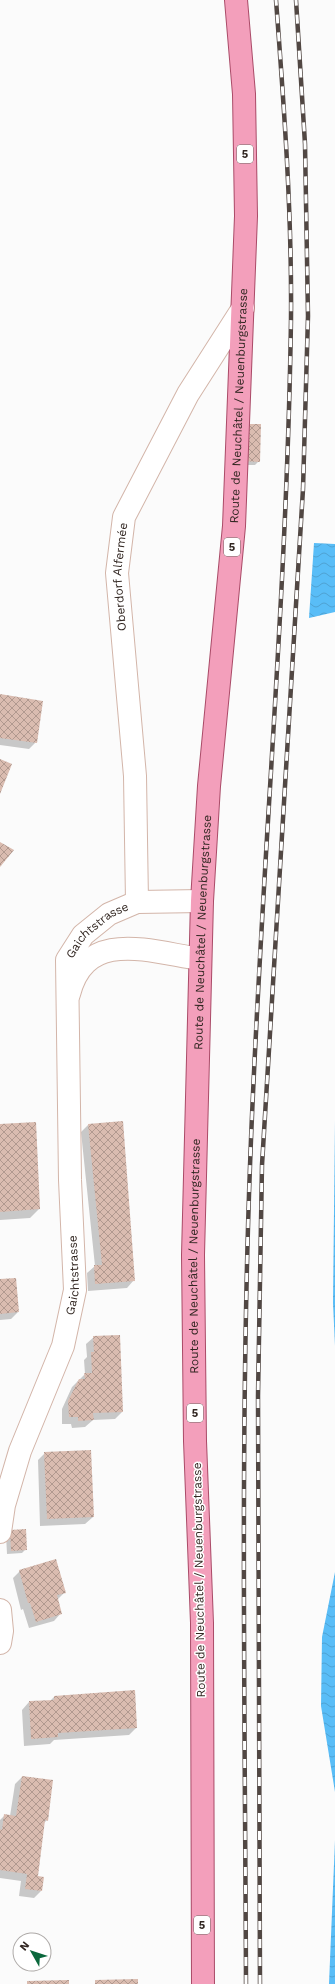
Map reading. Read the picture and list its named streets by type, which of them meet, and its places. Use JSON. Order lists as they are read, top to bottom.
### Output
{
  "streets": {
    "main road": ["5", "Route de Neuchâtel / Neuenburgstrasse"],
    "street": ["Oberdorf Alfermée", "Gaichtstrasse"]
  },
  "crossings": [
    ["Route de Neuchâtel / Neuenburgstrasse", "Oberdorf Alfermée"],
    ["Route de Neuchâtel / Neuenburgstrasse", "Gaichtstrasse"],
    ["Oberdorf Alfermée", "Gaichtstrasse"]
  ],
  "north": "top left"
}
